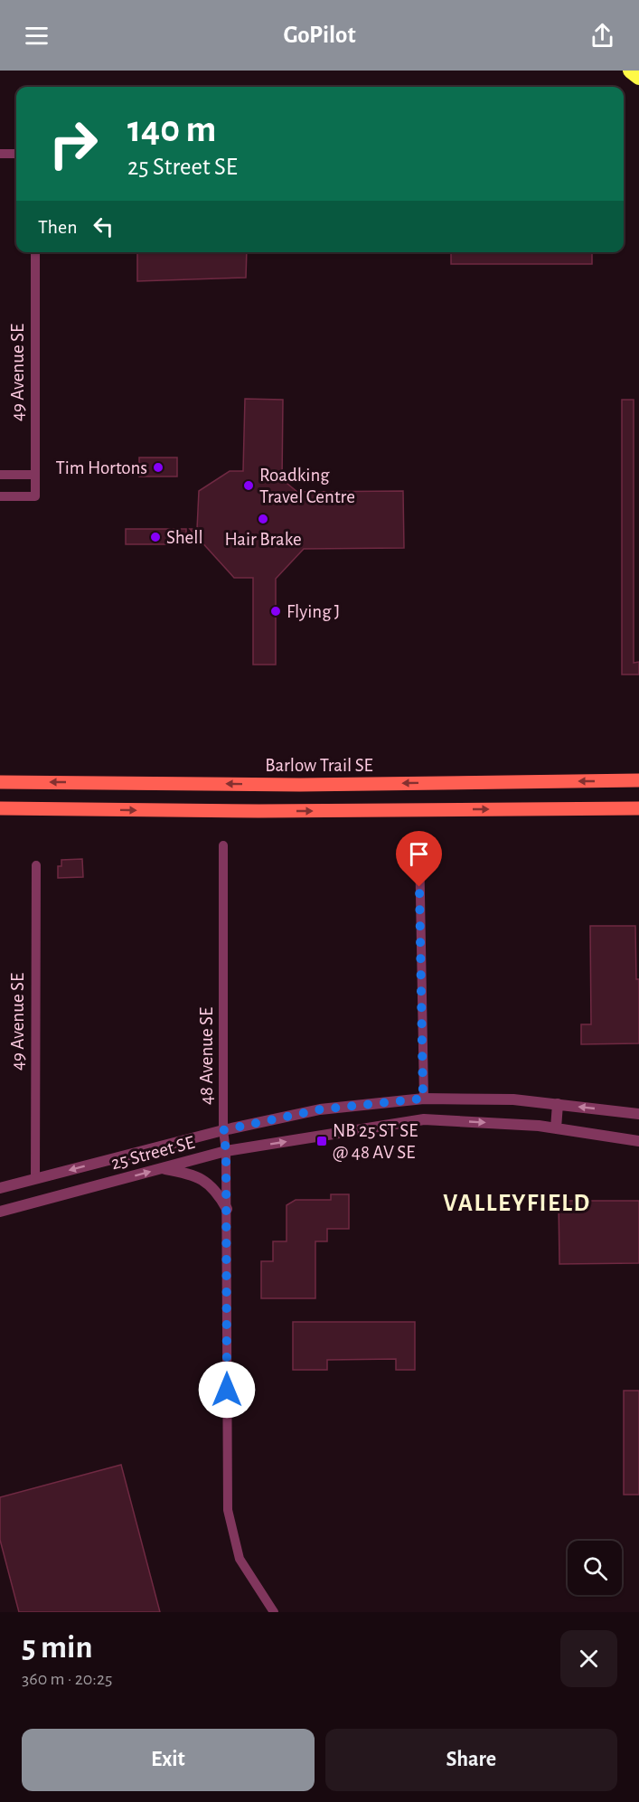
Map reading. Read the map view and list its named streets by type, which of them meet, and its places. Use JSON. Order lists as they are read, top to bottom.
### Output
{
  "streets": {
    "main road": ["Barlow Trail SE"],
    "street": ["49 Avenue SE", "48 Avenue SE", "25 Street SE"]
  },
  "crossings": [
    ["49 Avenue SE", "25 Street SE"],
    ["48 Avenue SE", "25 Street SE"]
  ],
  "districts": ["VALLEYFIELD"],
  "places": {
    "other": [
      "Tim Hortons",
      "Roadking Travel Centre",
      "Hair Brake",
      "Shell",
      "Flying J"
    ],
    "transit": ["NB 25 ST SE @ 48 AV SE"]
  },
  "page": {
    "header": "GoPilot",
    "turn": ["140 m", "25 Street SE"],
    "then": "Then",
    "heading": ["5 min", "360 m · 20:25"],
    "buttons": ["Exit", "Share"]
  }
}
